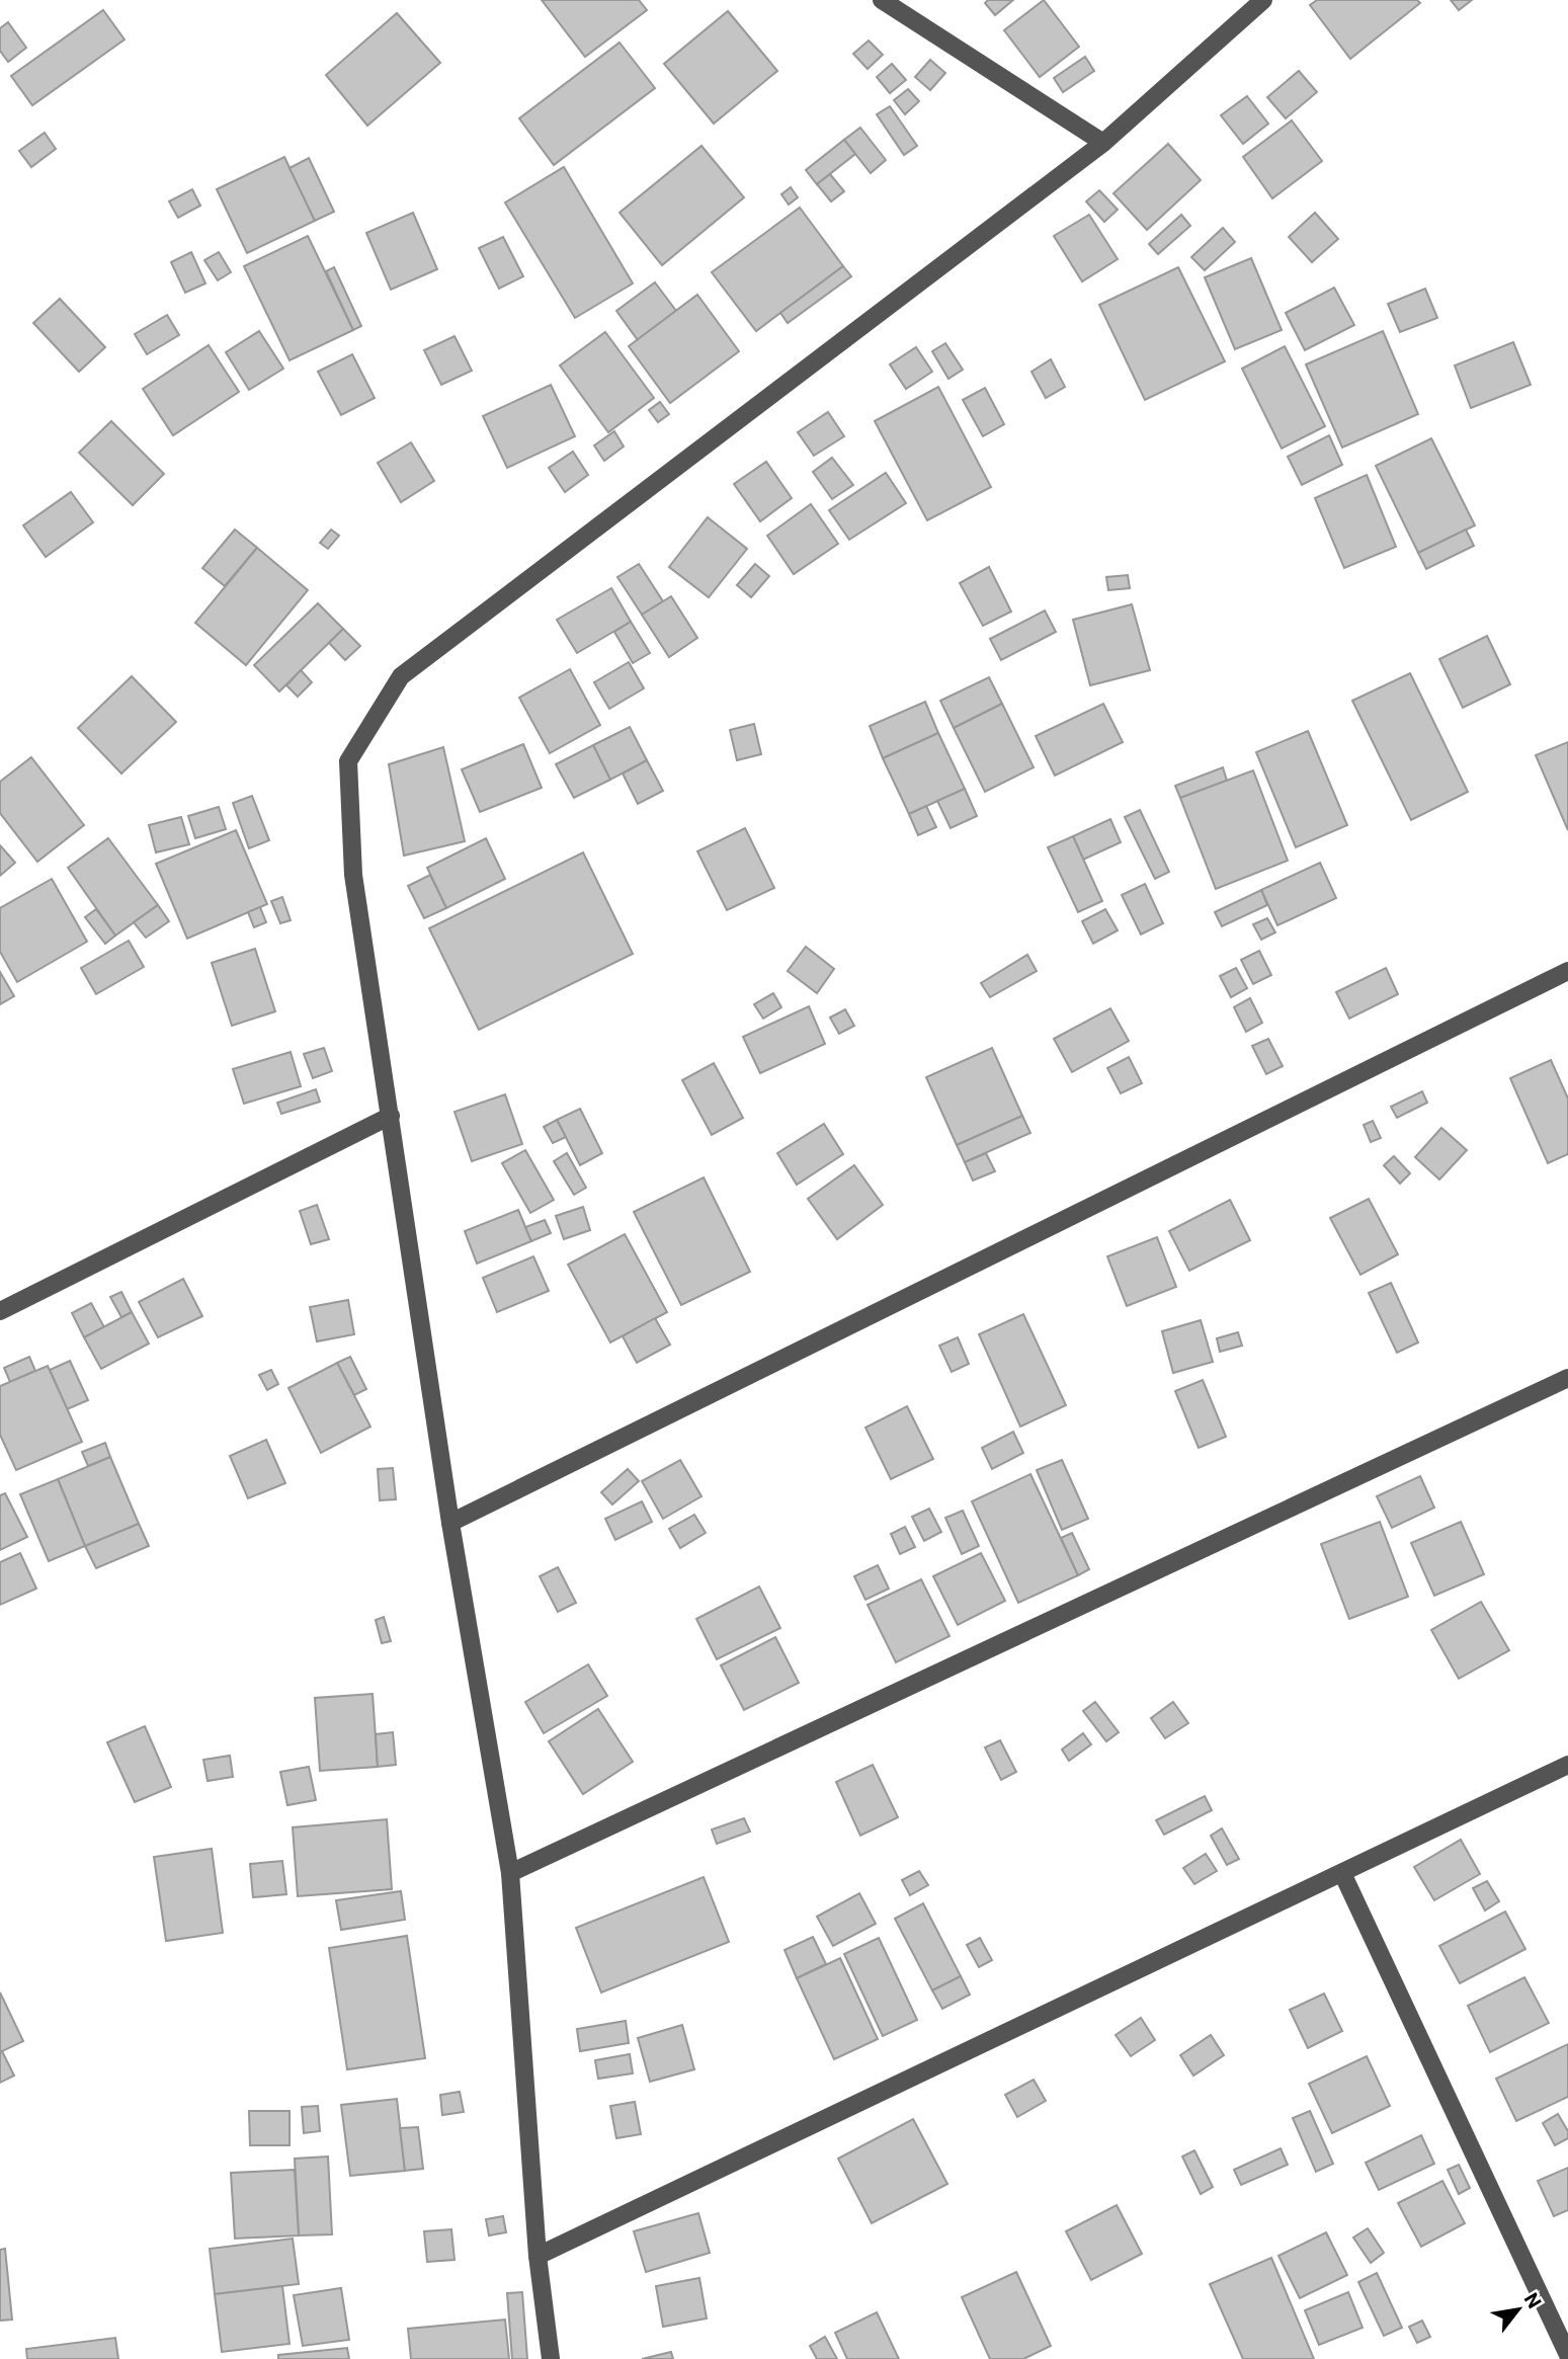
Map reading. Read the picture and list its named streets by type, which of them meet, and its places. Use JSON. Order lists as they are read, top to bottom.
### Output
{
  "north": "top right"
}
